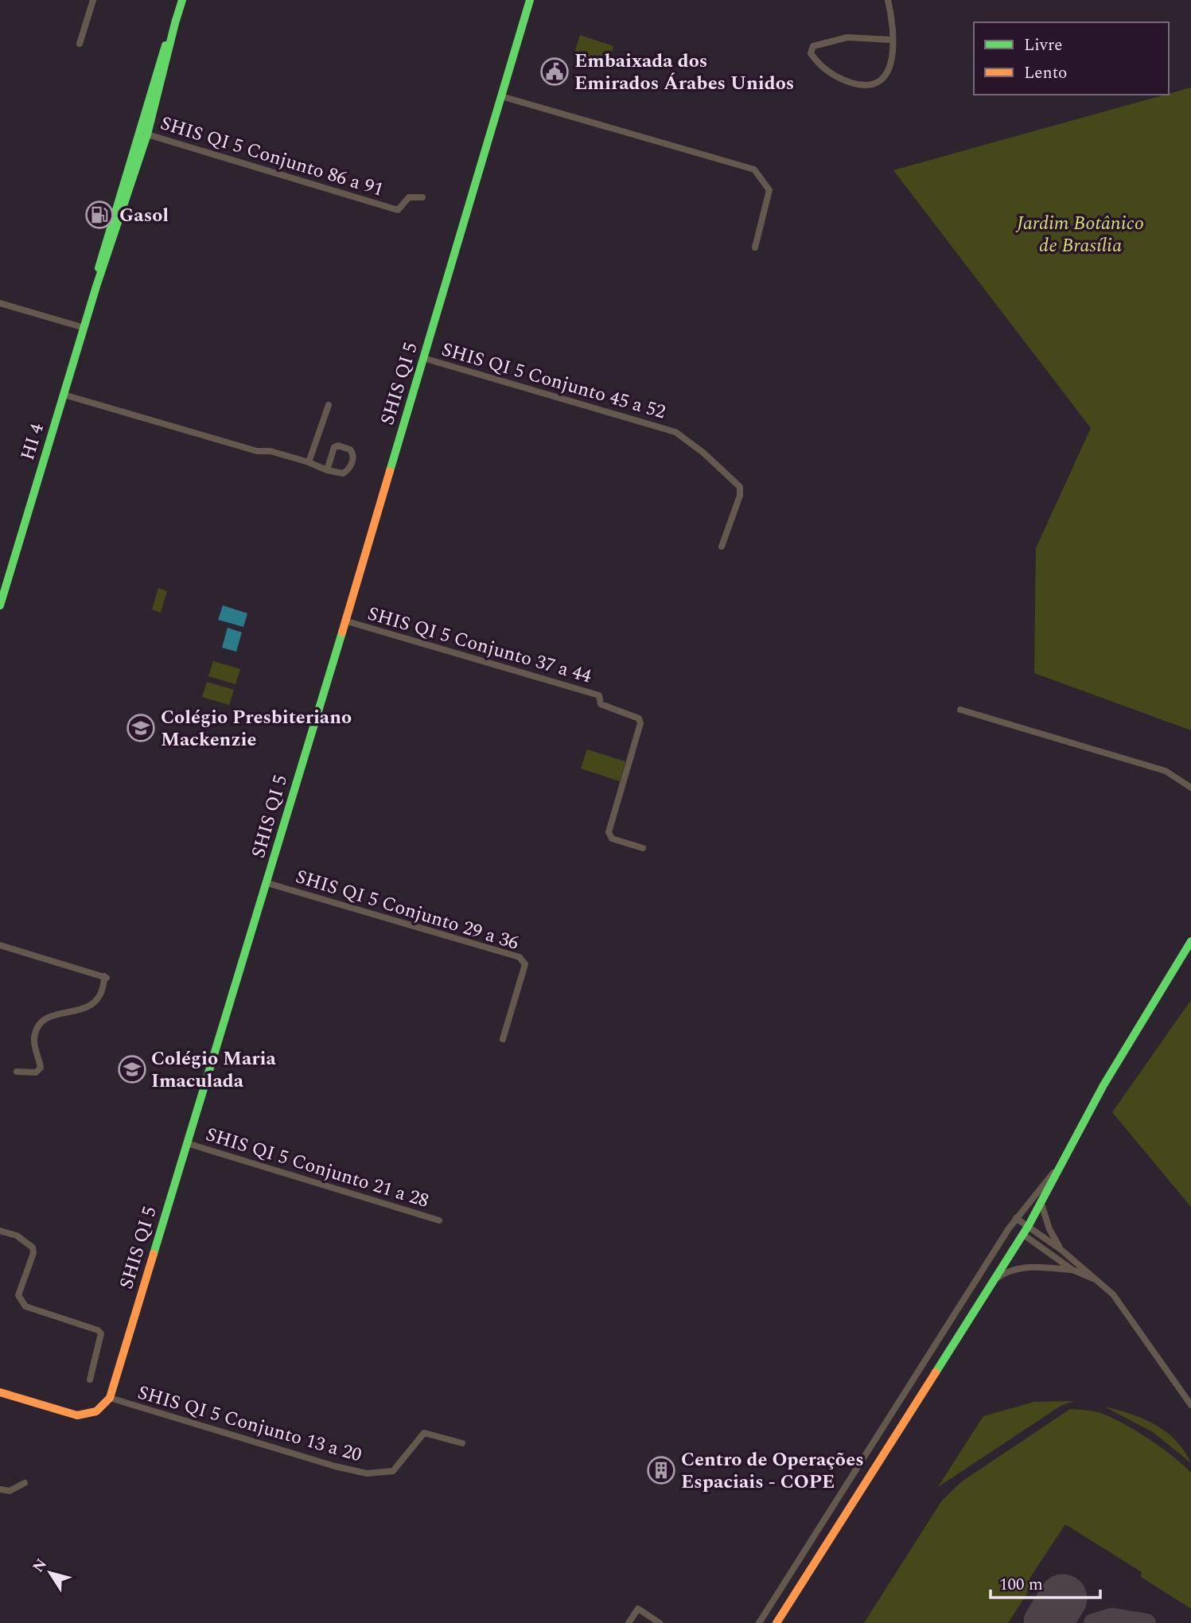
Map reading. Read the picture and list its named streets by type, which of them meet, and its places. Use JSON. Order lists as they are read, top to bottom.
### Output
{
  "streets": {
    "street": [
      "SHIS QI 5 Conjunto 86 a 91",
      "SHIS QI 5 Conjunto 45 a 52",
      "SHIS QI 5",
      "HI 4",
      "SHIS QI 5 Conjunto 37 a 44",
      "SHIS QI 5 Conjunto 29 a 36",
      "SHIS QI 5 Conjunto 21 a 28",
      "SHIS QI 5 Conjunto 13 a 20"
    ]
  },
  "crossings": [
    ["SHIS QI 5 Conjunto 86 a 91", "HI 4"],
    ["SHIS QI 5 Conjunto 45 a 52", "SHIS QI 5"],
    ["SHIS QI 5", "SHIS QI 5 Conjunto 37 a 44"],
    ["SHIS QI 5", "SHIS QI 5 Conjunto 29 a 36"],
    ["SHIS QI 5", "SHIS QI 5 Conjunto 21 a 28"],
    ["SHIS QI 5", "SHIS QI 5 Conjunto 13 a 20"]
  ],
  "parks": ["Jardim Botânico de Brasília"],
  "places": {
    "public building": ["Embaixada dos Emirados Árabes Unidos"],
    "fuel station": ["Gasol"],
    "school or university": ["Colégio Presbiteriano Mackenzie", "Colégio Maria Imaculada"],
    "building": ["Centro de Operações Espaciais - COPE"]
  },
  "legend": ["Livre", "Lento"],
  "scale_bar": "100 m",
  "north": "top left"
}
